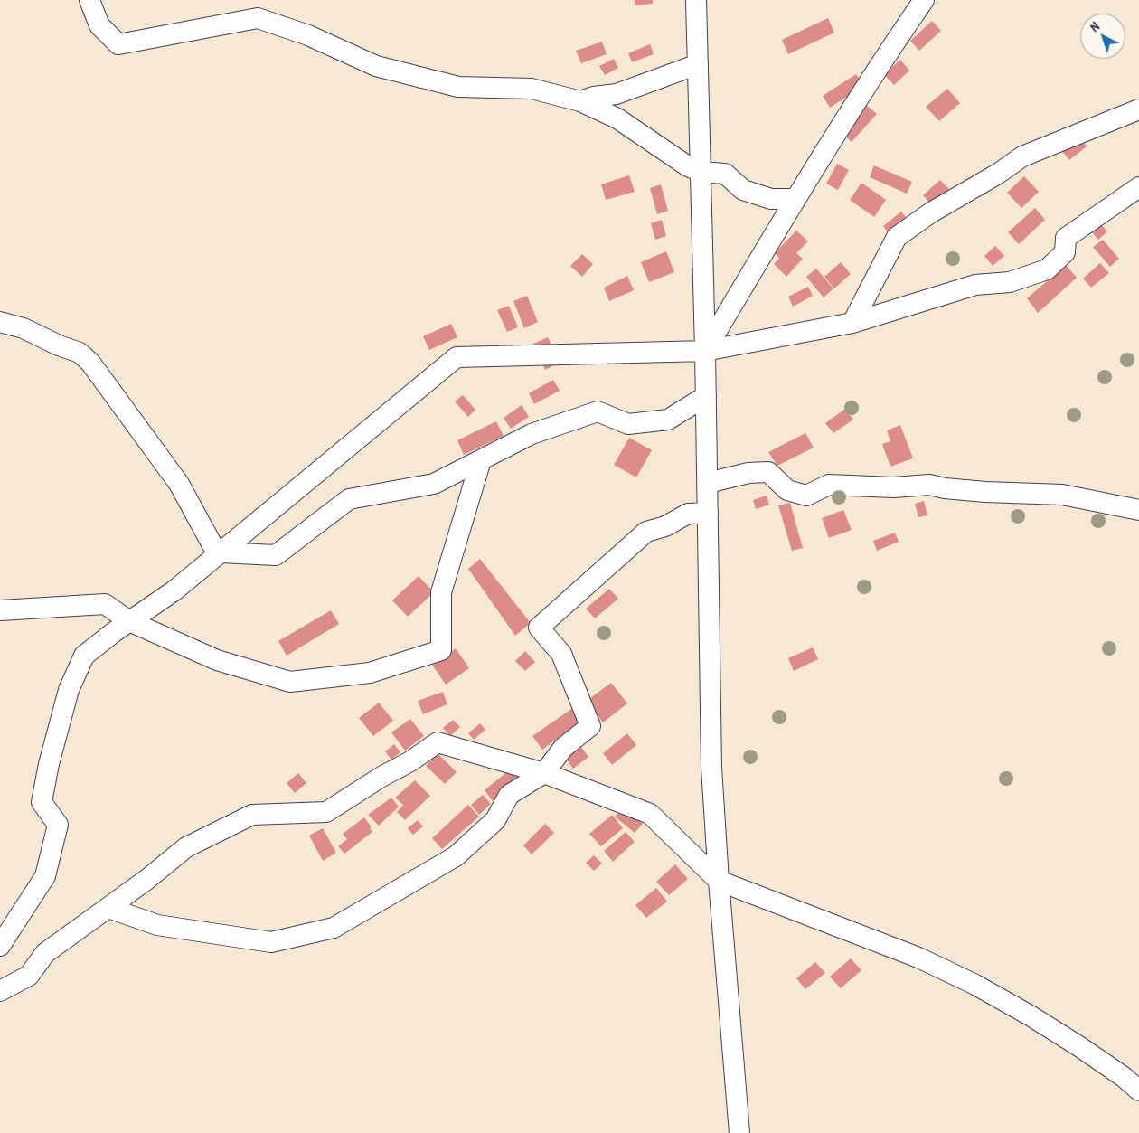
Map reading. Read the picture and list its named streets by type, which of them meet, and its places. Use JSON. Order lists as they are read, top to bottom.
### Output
{
  "north": "top left"
}
